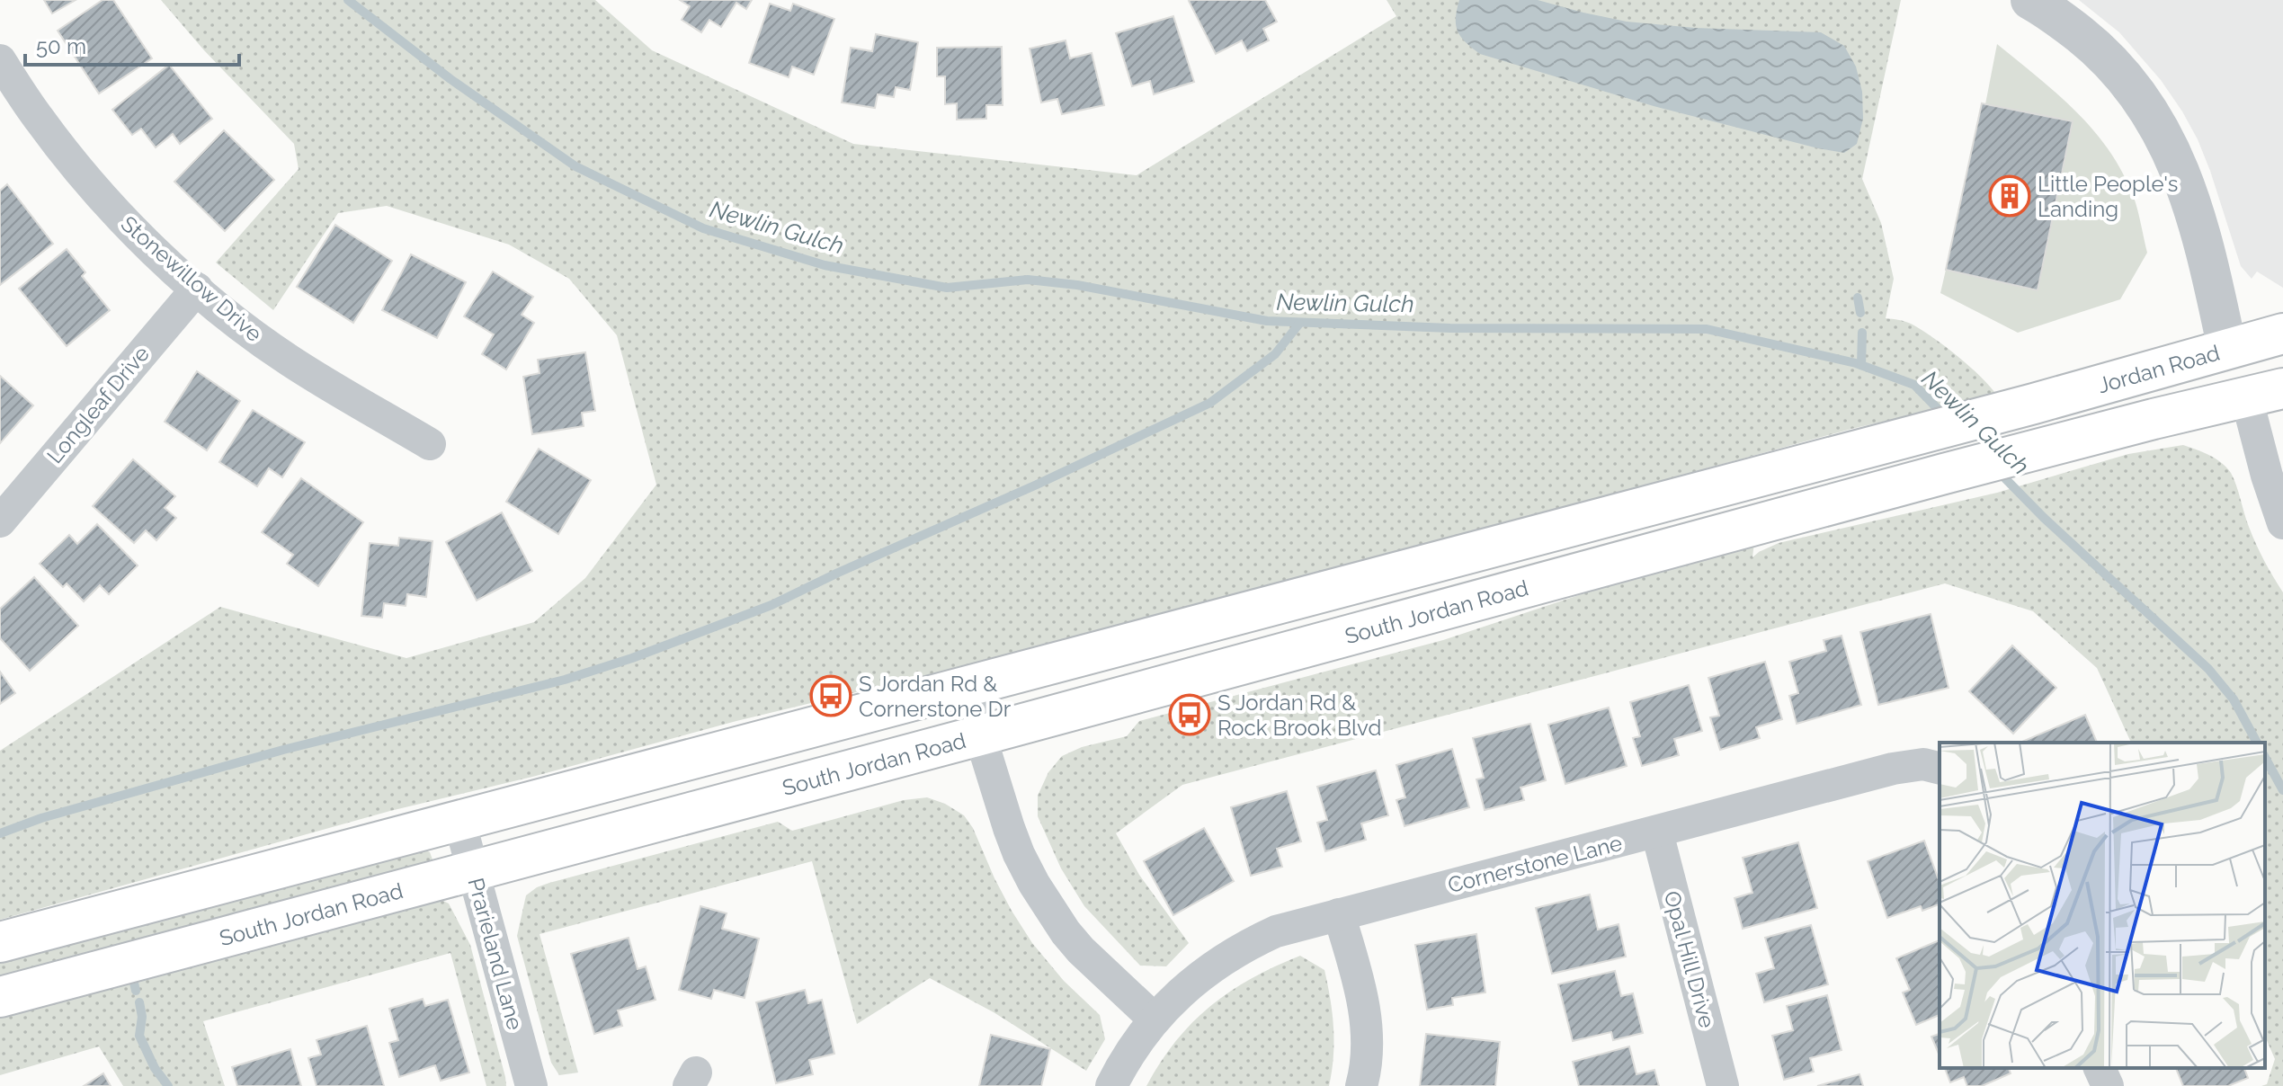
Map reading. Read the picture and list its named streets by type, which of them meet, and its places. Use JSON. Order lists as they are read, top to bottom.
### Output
{
  "streets": {
    "main road": ["Jordan Road", "South Jordan Road"],
    "street": [
      "Stonewillow Drive",
      "Longleaf Drive",
      "Cornerstone Lane",
      "Prarieland Lane",
      "Opal Hill Drive"
    ]
  },
  "crossings": [
    ["Stonewillow Drive", "Longleaf Drive"],
    ["South Jordan Road", "Prarieland Lane"],
    ["Cornerstone Lane", "Opal Hill Drive"]
  ],
  "water": ["Newlin Gulch"],
  "places": {
    "building": ["Little People's Landing"],
    "bus stop": ["S Jordan Rd & Cornerstone Dr", "S Jordan Rd & Rock Brook Blvd"]
  },
  "scale_bar": "50 m"
}
